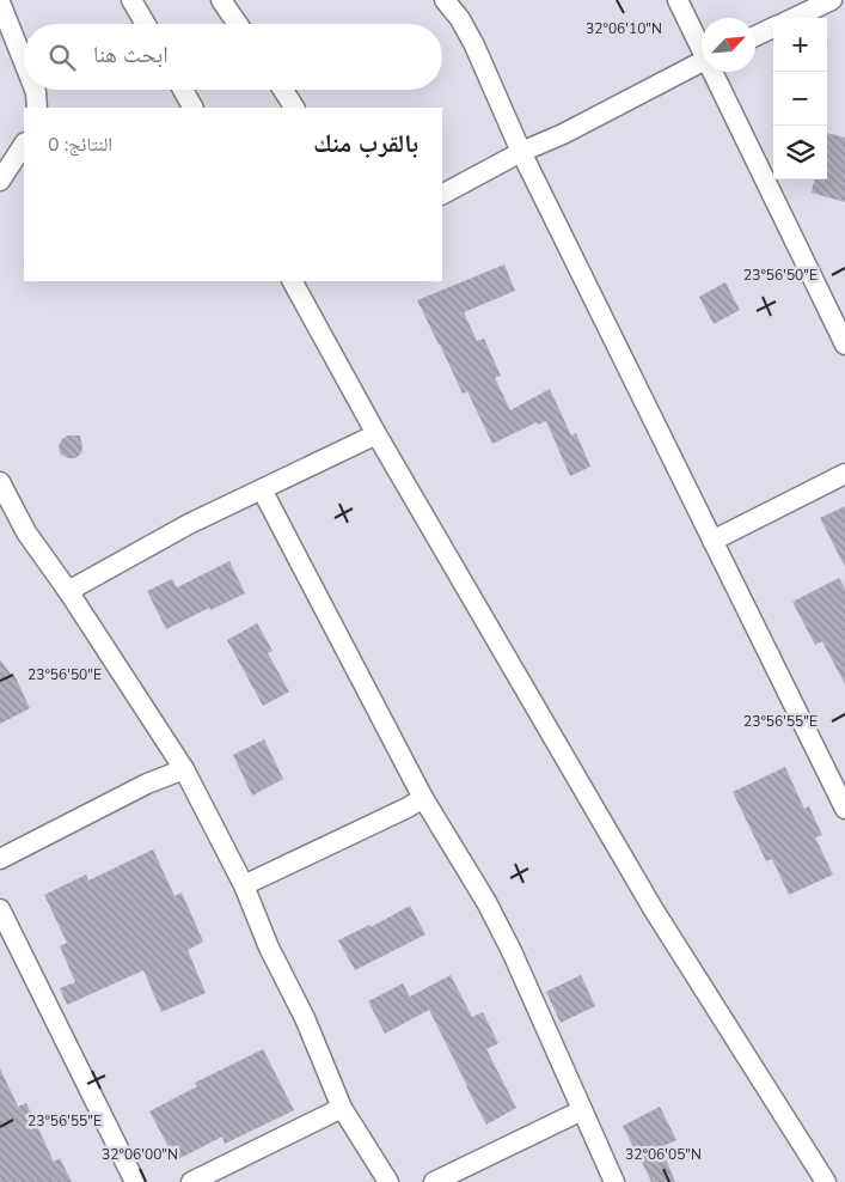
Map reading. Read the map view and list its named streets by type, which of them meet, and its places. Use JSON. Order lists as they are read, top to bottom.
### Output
{
  "north": "top right",
  "page": {
    "map_buttons": ["+", "−"],
    "search": "ابحث هنا",
    "heading": ["بالقرب منك", "النتائج: 0"]
  },
  "coordinates": [
    "32°06'10\"N",
    "23°56'50\"E",
    "23°56'55\"E",
    "32°06'00\"N",
    "32°06'05\"N"
  ]
}
